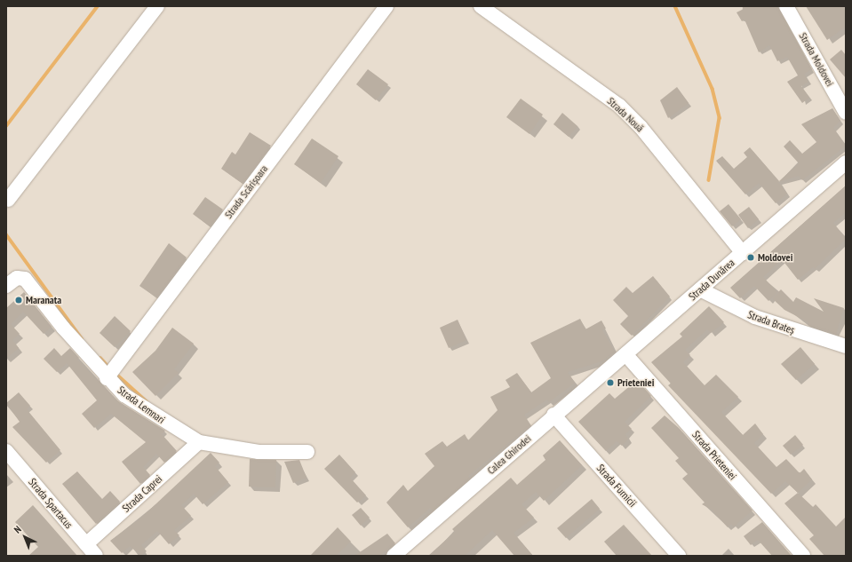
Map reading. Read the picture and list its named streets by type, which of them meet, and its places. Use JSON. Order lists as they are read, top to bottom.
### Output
{
  "streets": {
    "street": [
      "Strada Moldovei",
      "Strada Nouă",
      "Strada Scărișoara",
      "Strada Dunărea",
      "Strada Brateș",
      "Strada Lemnari",
      "Calea Ghirodei",
      "Strada Prieteniei",
      "Strada Furnicii",
      "Strada Caprei",
      "Strada Spartacus"
    ]
  },
  "crossings": [
    ["Strada Nouă", "Strada Dunărea"],
    ["Strada Scărișoara", "Strada Lemnari"],
    ["Strada Dunărea", "Strada Brateș"],
    ["Strada Dunărea", "Calea Ghirodei"],
    ["Strada Dunărea", "Strada Prieteniei"],
    ["Strada Lemnari", "Strada Caprei"],
    ["Calea Ghirodei", "Strada Prieteniei"],
    ["Calea Ghirodei", "Strada Furnicii"],
    ["Strada Caprei", "Strada Spartacus"]
  ],
  "places": ["Moldovei", "Maranata", "Prieteniei"],
  "north": "top left"
}
